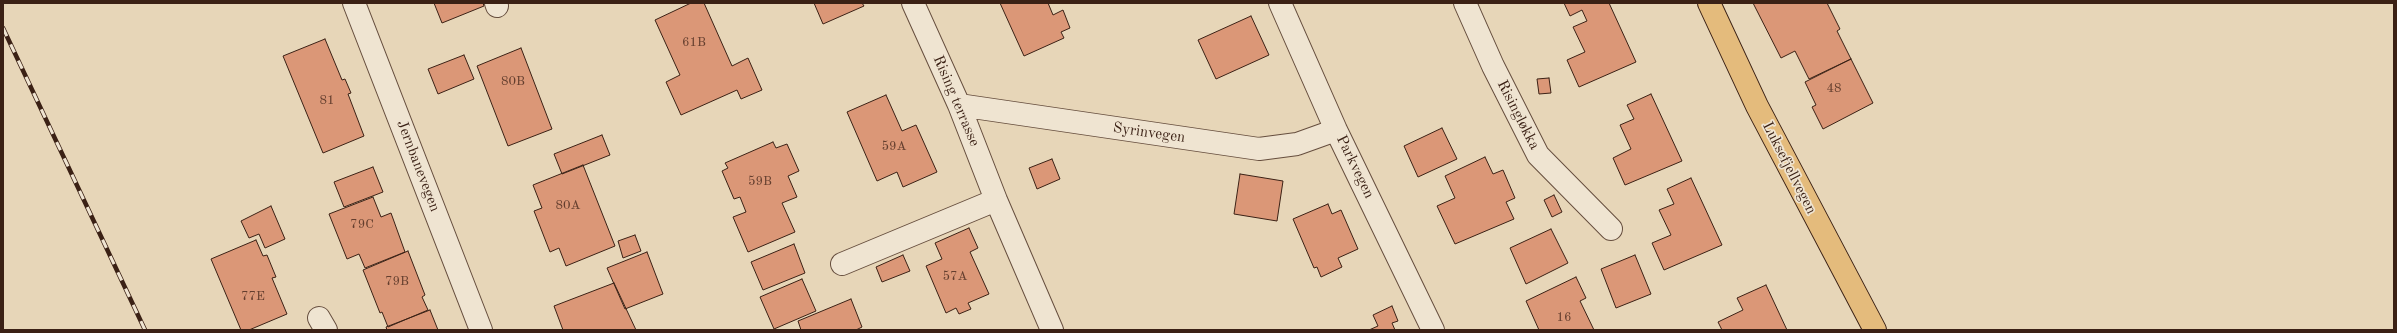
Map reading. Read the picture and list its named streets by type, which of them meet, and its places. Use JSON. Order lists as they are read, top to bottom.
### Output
{
  "streets": {
    "main road": ["Luksefjellvegen"],
    "street": [
      "Rising terrasse",
      "Risingløkka",
      "Syrinvegen",
      "Jernbanevegen",
      "Parkvegen"
    ]
  },
  "crossings": [
    ["Rising terrasse", "Syrinvegen"],
    ["Syrinvegen", "Parkvegen"]
  ],
  "house_numbers": [
    "61B",
    "80B",
    "48",
    "81",
    "59A",
    "59B",
    "80A",
    "79C",
    "57A",
    "79B",
    "77E",
    "16"
  ]
}
